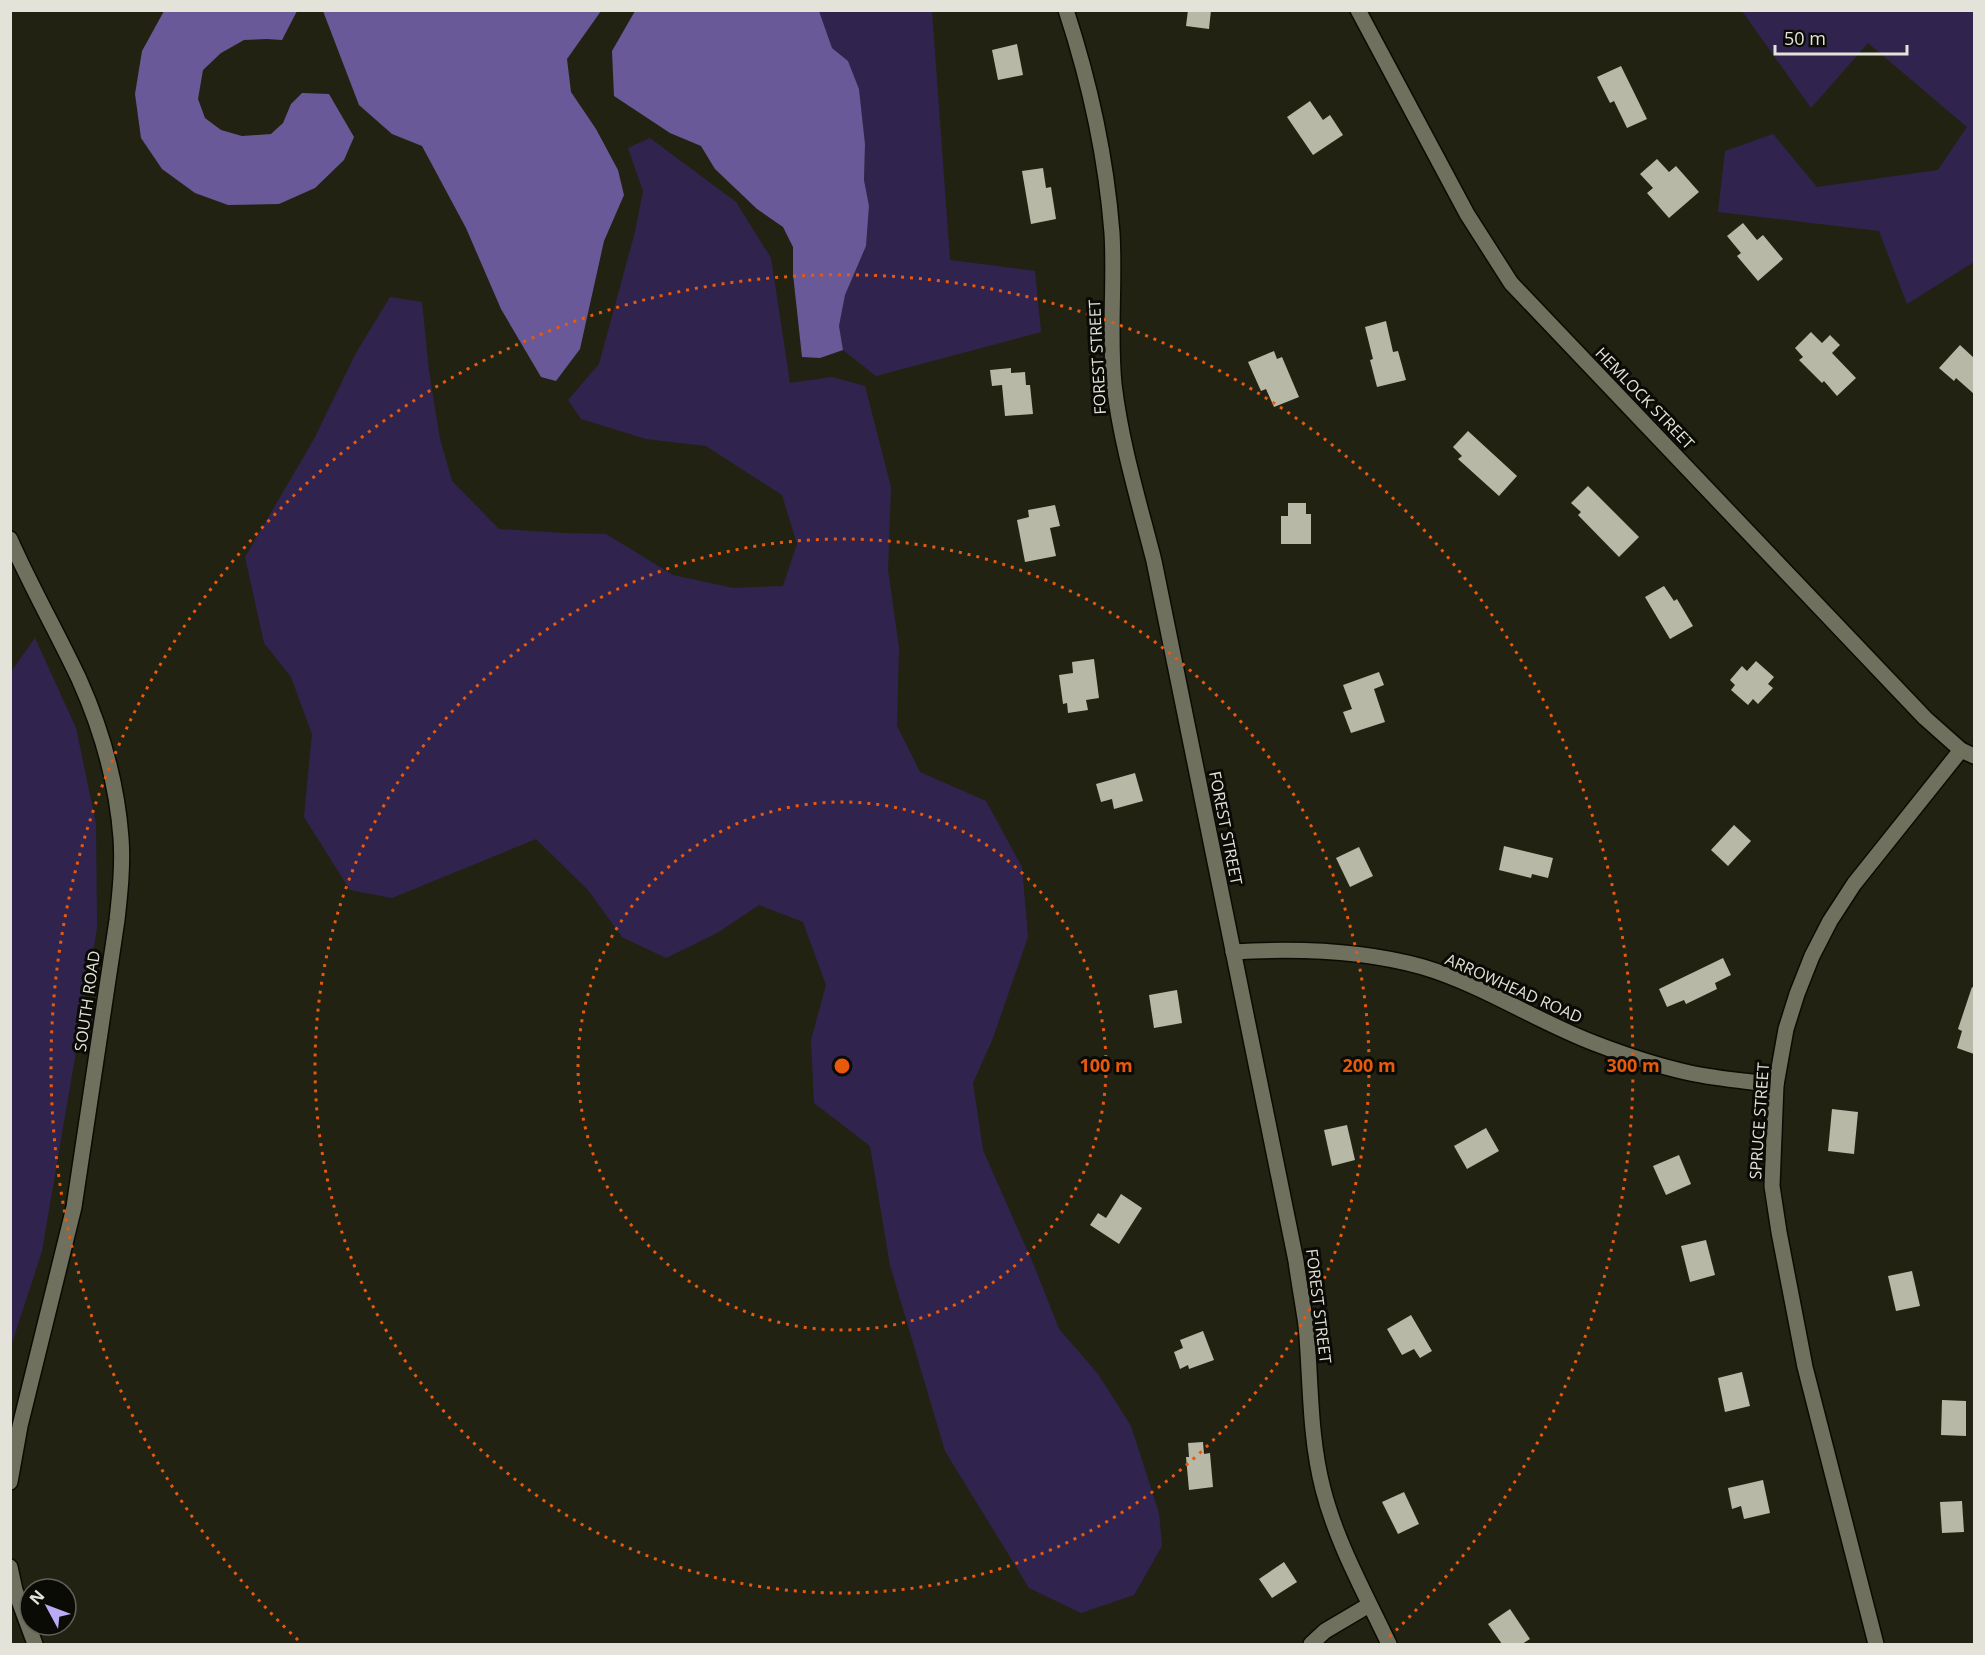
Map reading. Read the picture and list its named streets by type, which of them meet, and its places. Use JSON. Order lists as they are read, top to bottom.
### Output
{
  "streets": {
    "street": [
      "FOREST STREET",
      "HEMLOCK STREET",
      "ARROWHEAD ROAD",
      "SOUTH ROAD",
      "SPRUCE STREET"
    ]
  },
  "crossings": [
    ["FOREST STREET", "ARROWHEAD ROAD"],
    ["HEMLOCK STREET", "SPRUCE STREET"],
    ["ARROWHEAD ROAD", "SPRUCE STREET"]
  ],
  "scale_bar": "50 m",
  "north": "top left",
  "rings": ["100 m", "200 m", "300 m"]
}
